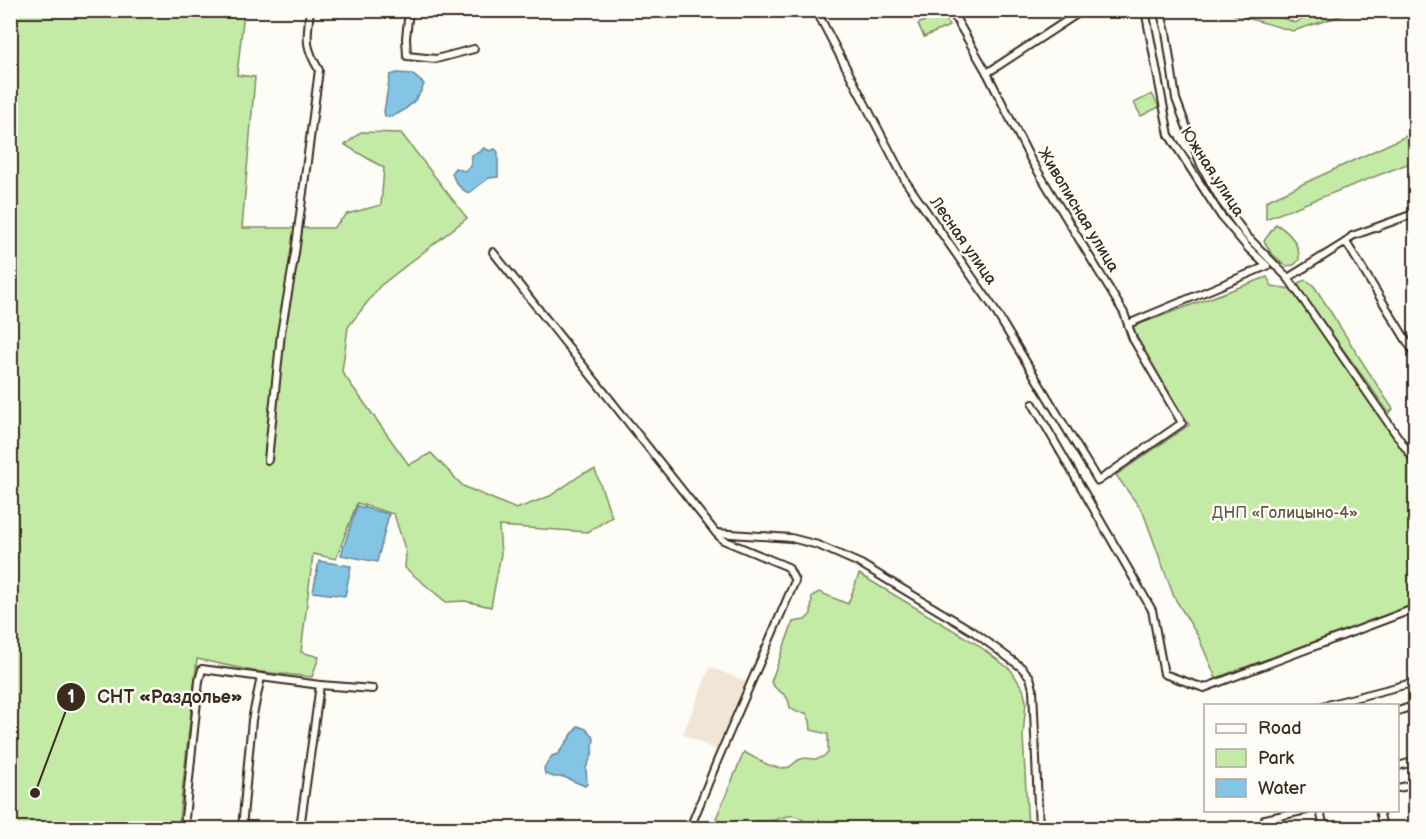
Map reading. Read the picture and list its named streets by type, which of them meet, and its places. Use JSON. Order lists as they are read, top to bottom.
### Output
{
  "streets": {
    "street": ["Южная улица", "Живописная улица", "Лесная улица"]
  },
  "crossings": [
    ["Южная улица", "Живописная улица"],
    ["Живописная улица", "Лесная улица"]
  ],
  "parks": ["ДНП «Голицыно-4»"],
  "places": ["СНТ «Раздолье»"],
  "legend": ["Road", "Park", "Water"]
}
